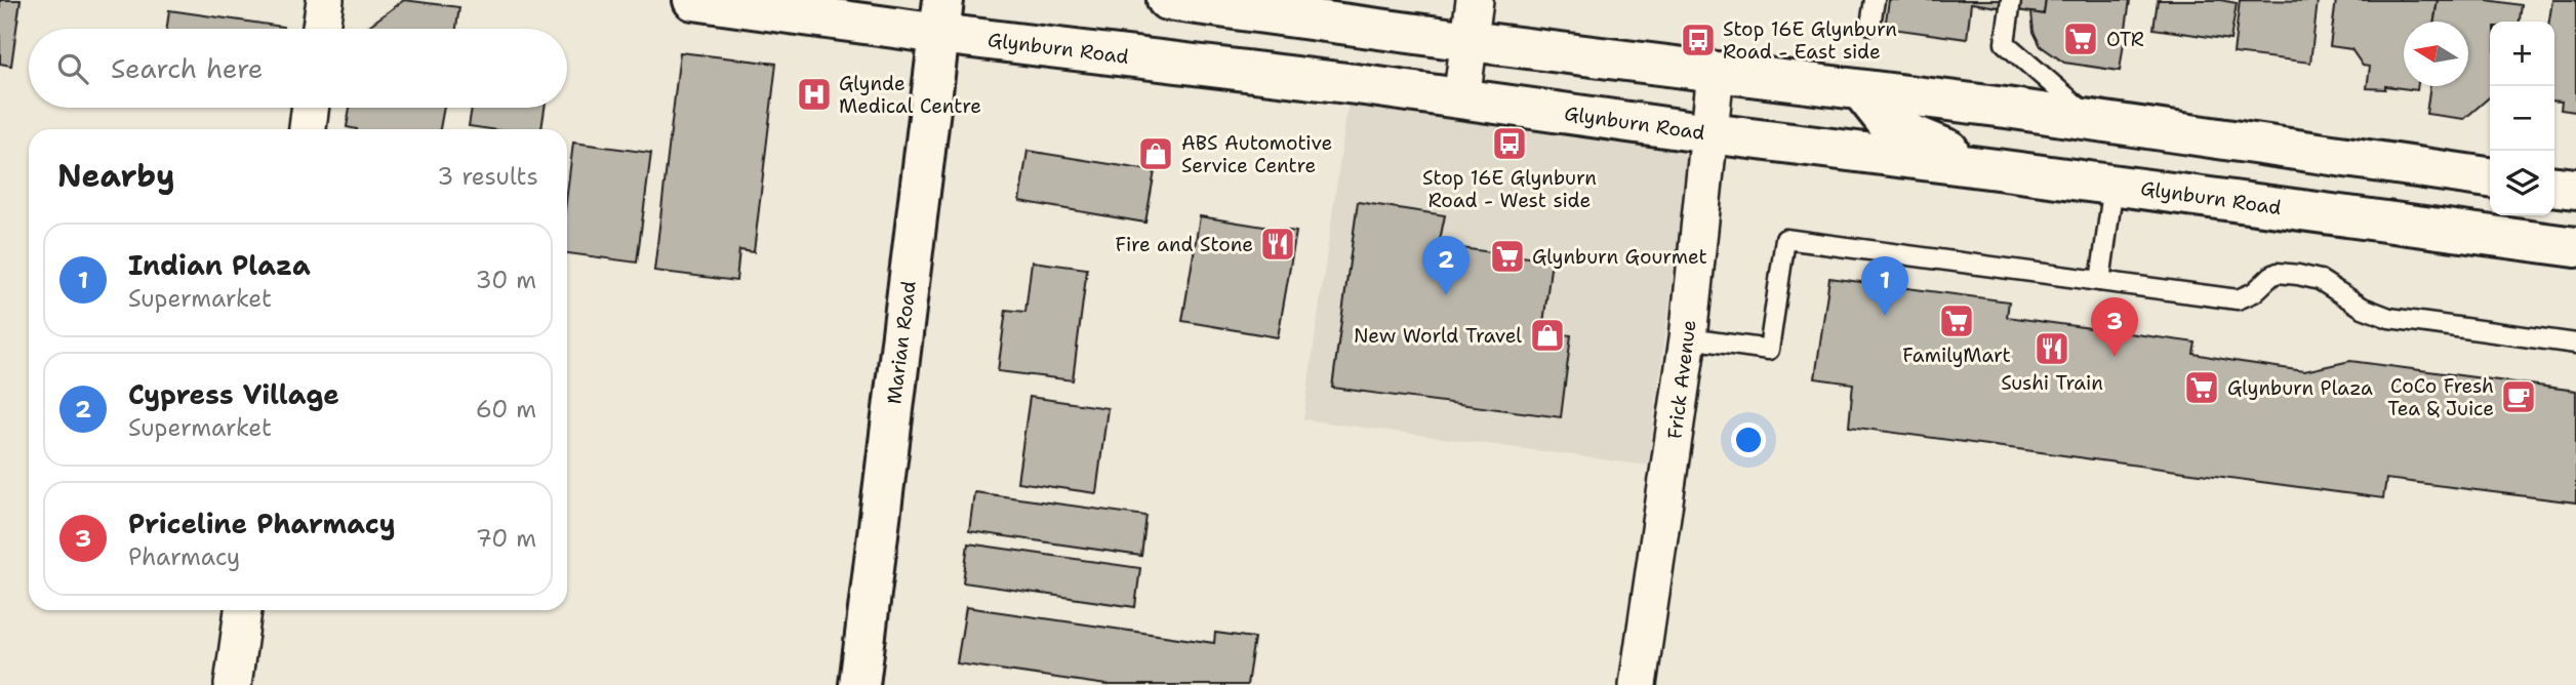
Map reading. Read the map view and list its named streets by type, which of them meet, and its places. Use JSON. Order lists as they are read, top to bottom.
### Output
{
  "streets": {
    "main road": ["Glynburn Road", "Marian Road"],
    "street": ["Frick Avenue"]
  },
  "crossings": [
    ["Glynburn Road", "Marian Road"],
    ["Glynburn Road", "Frick Avenue"]
  ],
  "places": {
    "supermarket": [
      "OTR",
      "Glynburn Gourmet",
      "FamilyMart",
      "Glynburn Plaza"
    ],
    "bus stop": ["Stop 16E Glynburn Road - East side", "Stop 16E Glynburn Road - West side"],
    "hospital": ["Glynde Medical Centre"],
    "shop": ["ABS Automotive Service Centre", "New World Travel"],
    "restaurant": ["Fire and Stone", "Sushi Train"],
    "cafe": ["CoCo Fresh Tea & Juice"]
  },
  "north": "left",
  "page": {
    "map_buttons": ["+", "−"],
    "search": "Search here",
    "heading": ["Nearby", "3 results"],
    "list": [
      {
        "mark": "1",
        "name": "Indian Plaza",
        "note": "Supermarket",
        "value": "30 m"
      },
      {
        "mark": "2",
        "name": "Cypress Village",
        "note": "Supermarket",
        "value": "60 m"
      },
      {
        "mark": "3",
        "name": "Priceline Pharmacy",
        "note": "Pharmacy",
        "value": "70 m"
      }
    ],
    "pins": ["2", "1", "3"]
  }
}
